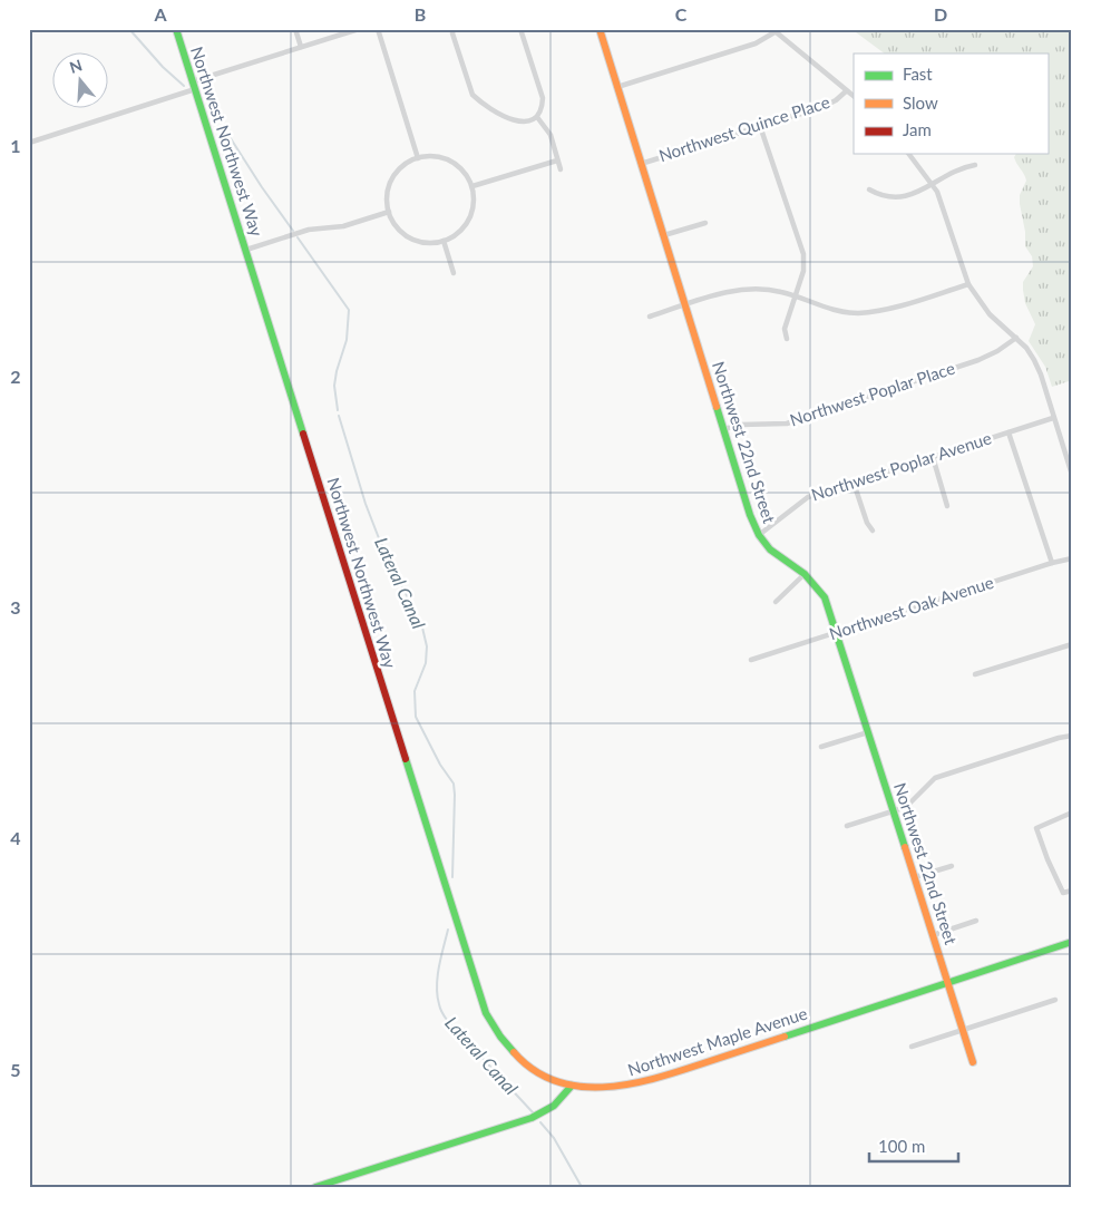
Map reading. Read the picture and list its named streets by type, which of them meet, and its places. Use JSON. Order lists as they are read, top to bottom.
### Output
{
  "streets": {
    "street": [
      "Northwest Quince Place",
      "Northwest Northwest Way",
      "Northwest Poplar Place",
      "Northwest 22nd Street",
      "Northwest Poplar Avenue",
      "Northwest Oak Avenue",
      "Northwest Maple Avenue"
    ]
  },
  "crossings": [
    ["Northwest Quince Place", "Northwest 22nd Street"],
    ["Northwest Northwest Way", "Northwest Maple Avenue"],
    ["Northwest Poplar Place", "Northwest 22nd Street"],
    ["Northwest 22nd Street", "Northwest Poplar Avenue"],
    ["Northwest 22nd Street", "Northwest Oak Avenue"],
    ["Northwest 22nd Street", "Northwest Maple Avenue"]
  ],
  "water": ["Lateral Canal"],
  "legend": ["Fast", "Slow", "Jam"],
  "scale_bar": "100 m",
  "north": "top",
  "grid": {
    "columns": [
      "A",
      "B",
      "C",
      "D"
    ],
    "rows": [
      "1",
      "2",
      "3",
      "4",
      "5"
    ]
  }
}
